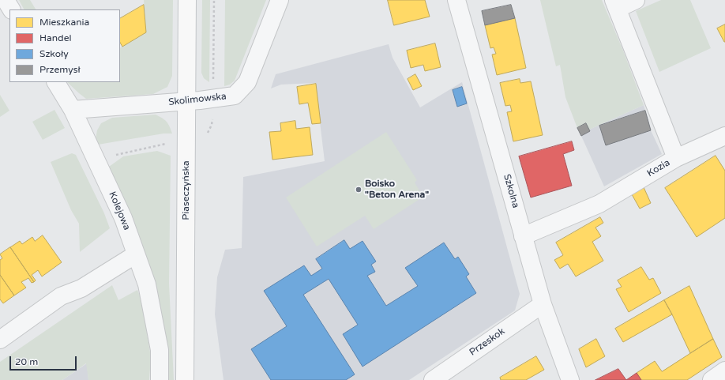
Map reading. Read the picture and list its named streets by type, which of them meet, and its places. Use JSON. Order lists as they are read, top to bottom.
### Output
{
  "streets": {
    "main road": ["Piaseczyńska"],
    "street": [
      "Skolimowska",
      "Kozia",
      "Szkolna",
      "Kolejowa",
      "Przeskok"
    ]
  },
  "crossings": [
    ["Skolimowska", "Piaseczyńska"],
    ["Skolimowska", "Kolejowa"],
    ["Kozia", "Szkolna"],
    ["Szkolna", "Przeskok"]
  ],
  "places": ["Boisko \"Beton Arena\""],
  "legend": [
    "Mieszkania",
    "Handel",
    "Szkoły",
    "Przemysł"
  ],
  "scale_bar": "20 m"
}
